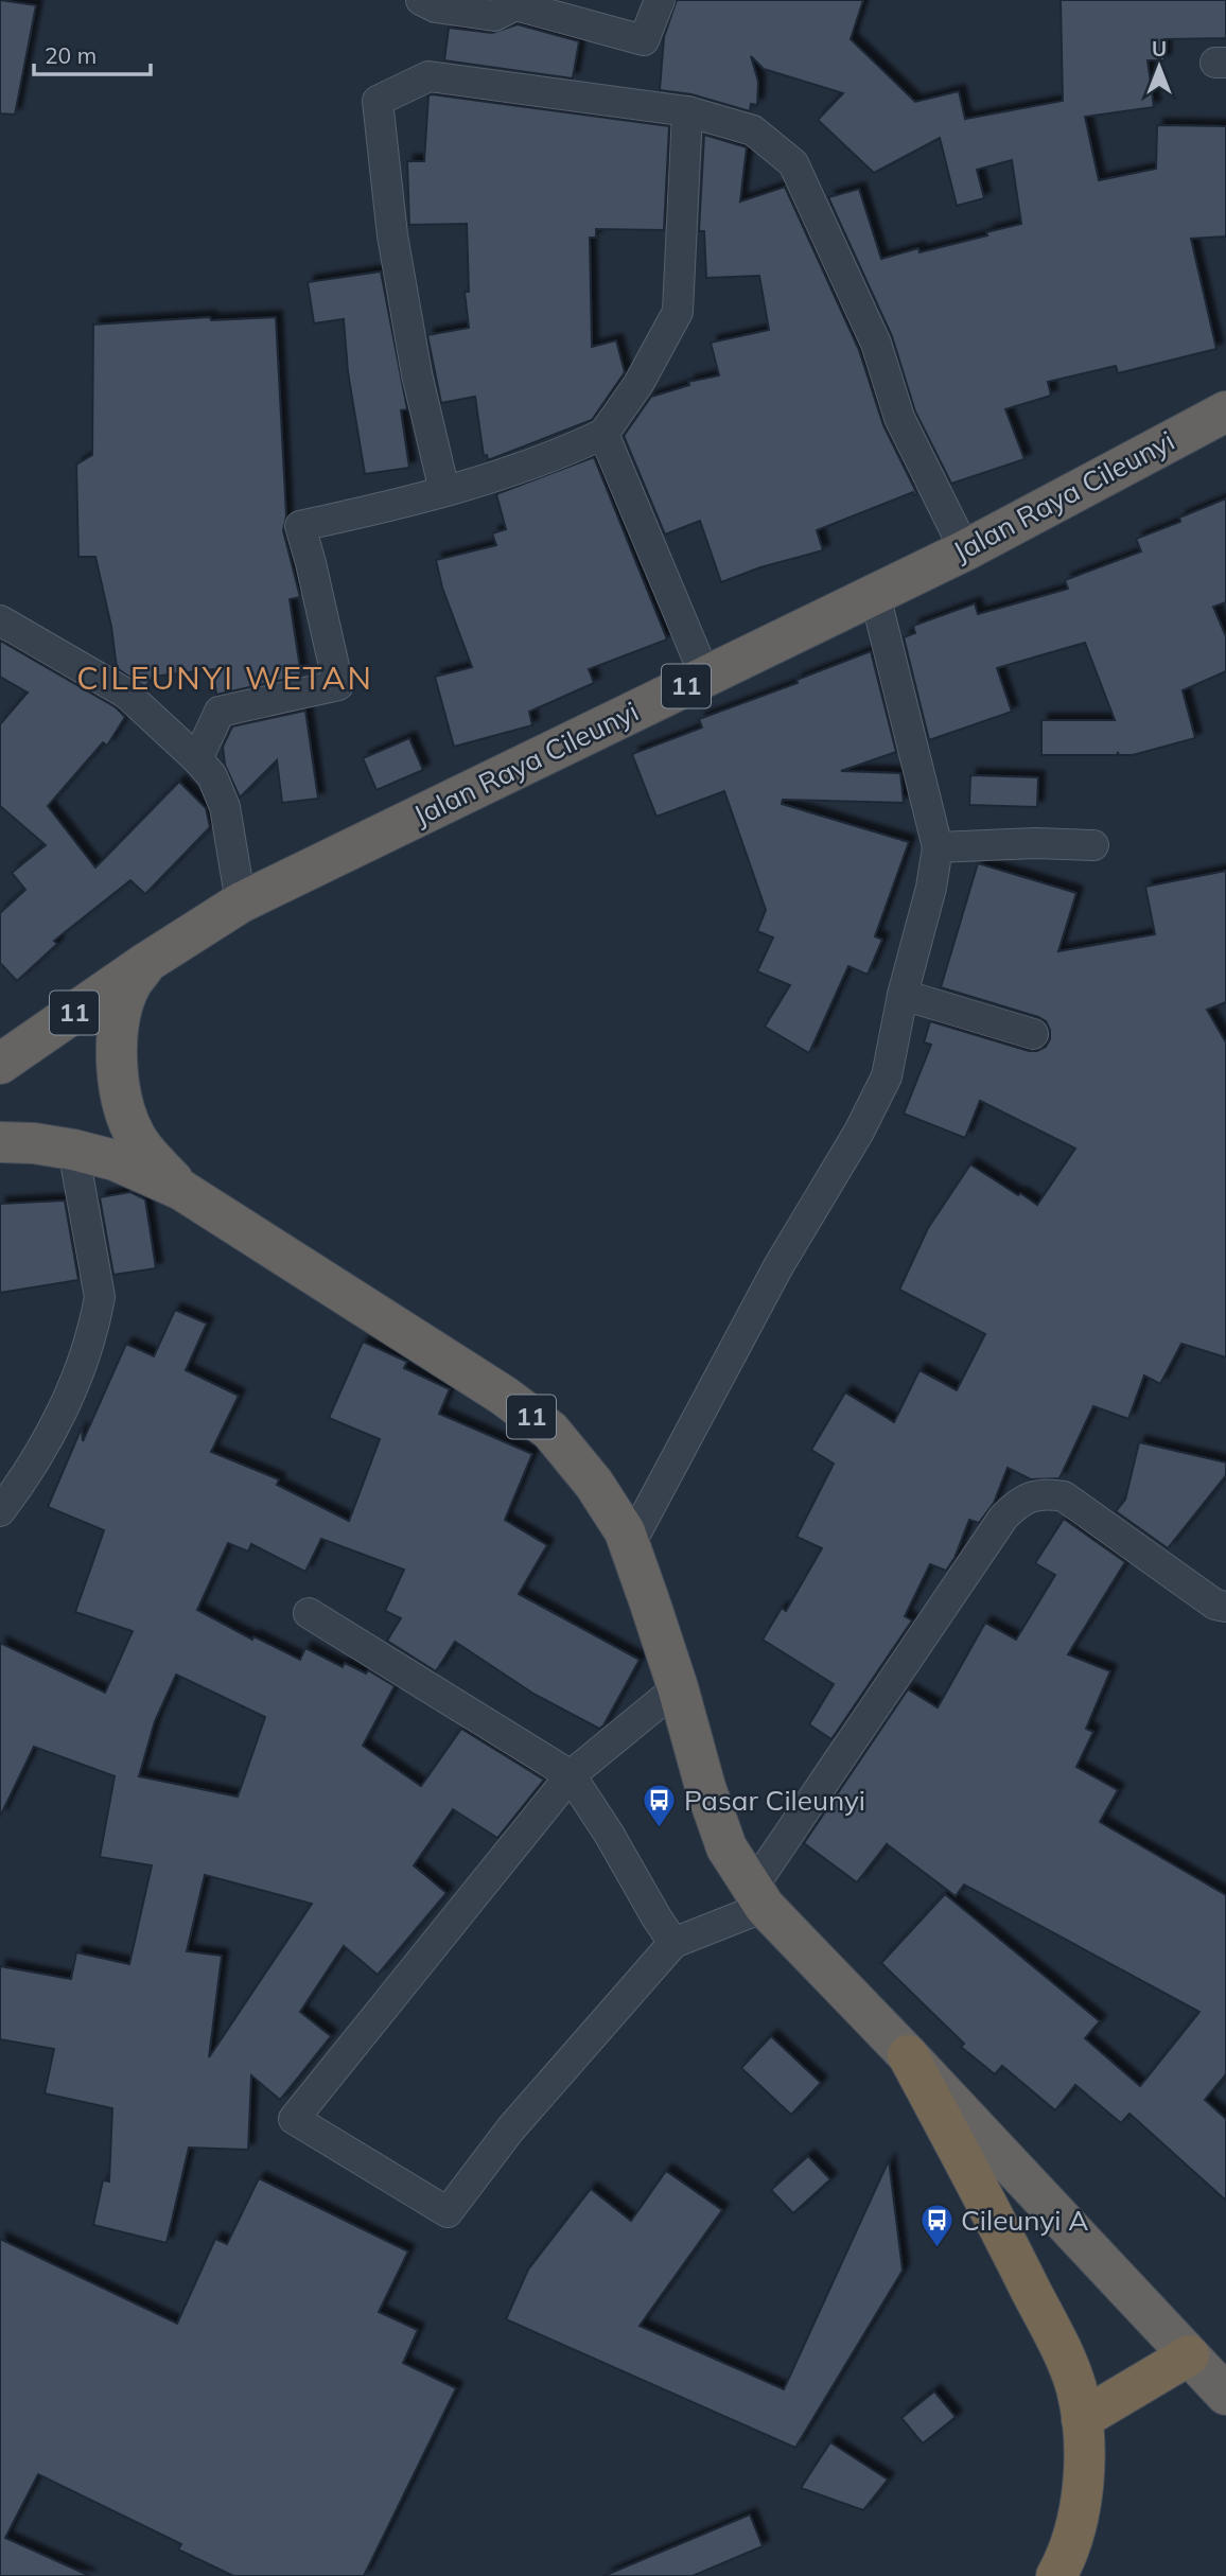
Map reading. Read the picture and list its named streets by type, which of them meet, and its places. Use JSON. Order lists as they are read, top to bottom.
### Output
{
  "streets": {
    "highway": ["Jalan Raya Cileunyi", "11"]
  },
  "districts": ["CILEUNYI WETAN"],
  "places": {
    "bus stop": ["Pasar Cileunyi", "Cileunyi A"]
  },
  "scale_bar": "20 m",
  "north": "top"
}
